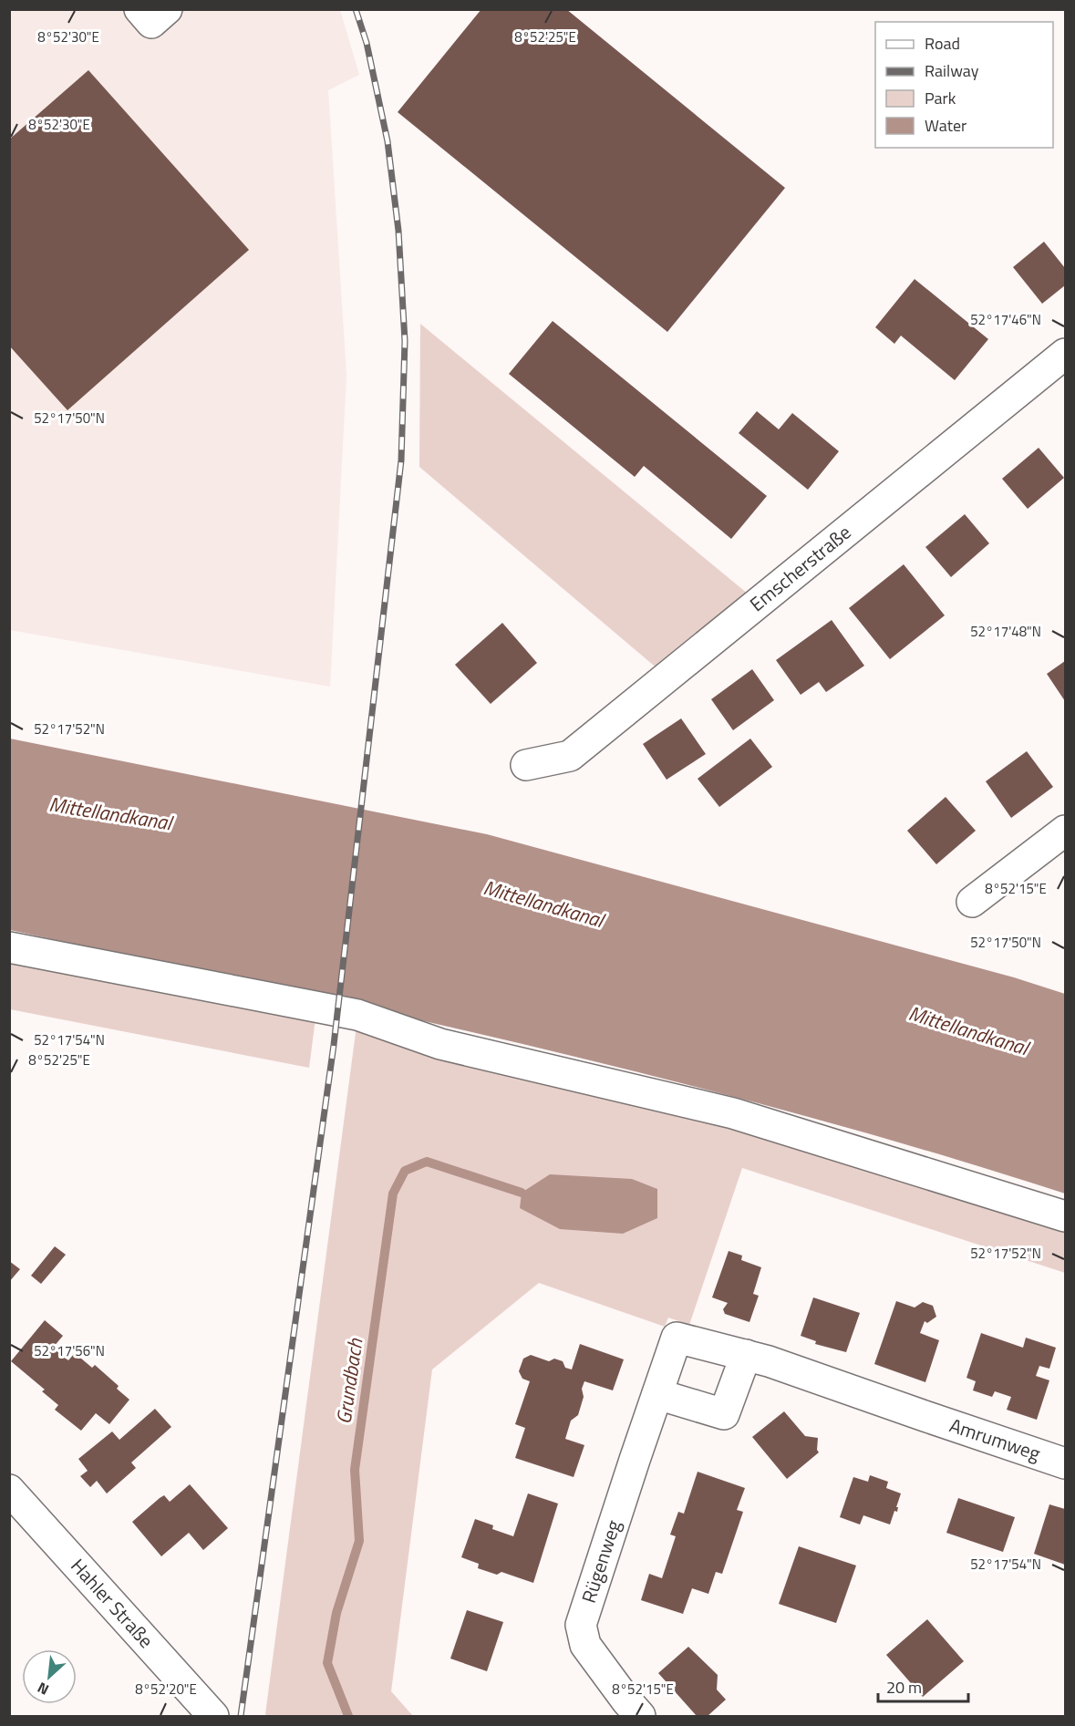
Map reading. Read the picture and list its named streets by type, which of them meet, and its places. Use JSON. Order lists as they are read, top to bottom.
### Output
{
  "streets": {
    "street": [
      "Emscherstraße",
      "Amrumweg",
      "Rügenweg",
      "Hahler Straße"
    ]
  },
  "crossings": [
    ["Amrumweg", "Rügenweg"]
  ],
  "water": ["Mittellandkanal", "Grundbach"],
  "legend": [
    "Road",
    "Railway",
    "Park",
    "Water"
  ],
  "scale_bar": "20 m",
  "north": "bottom left",
  "coordinates": [
    "8°52'30\"E",
    "8°52'25\"E",
    "52°17'46\"N",
    "52°17'50\"N",
    "52°17'48\"N",
    "52°17'52\"N",
    "8°52'15\"E",
    "52°17'54\"N",
    "52°17'56\"N",
    "8°52'20\"E"
  ]
}
